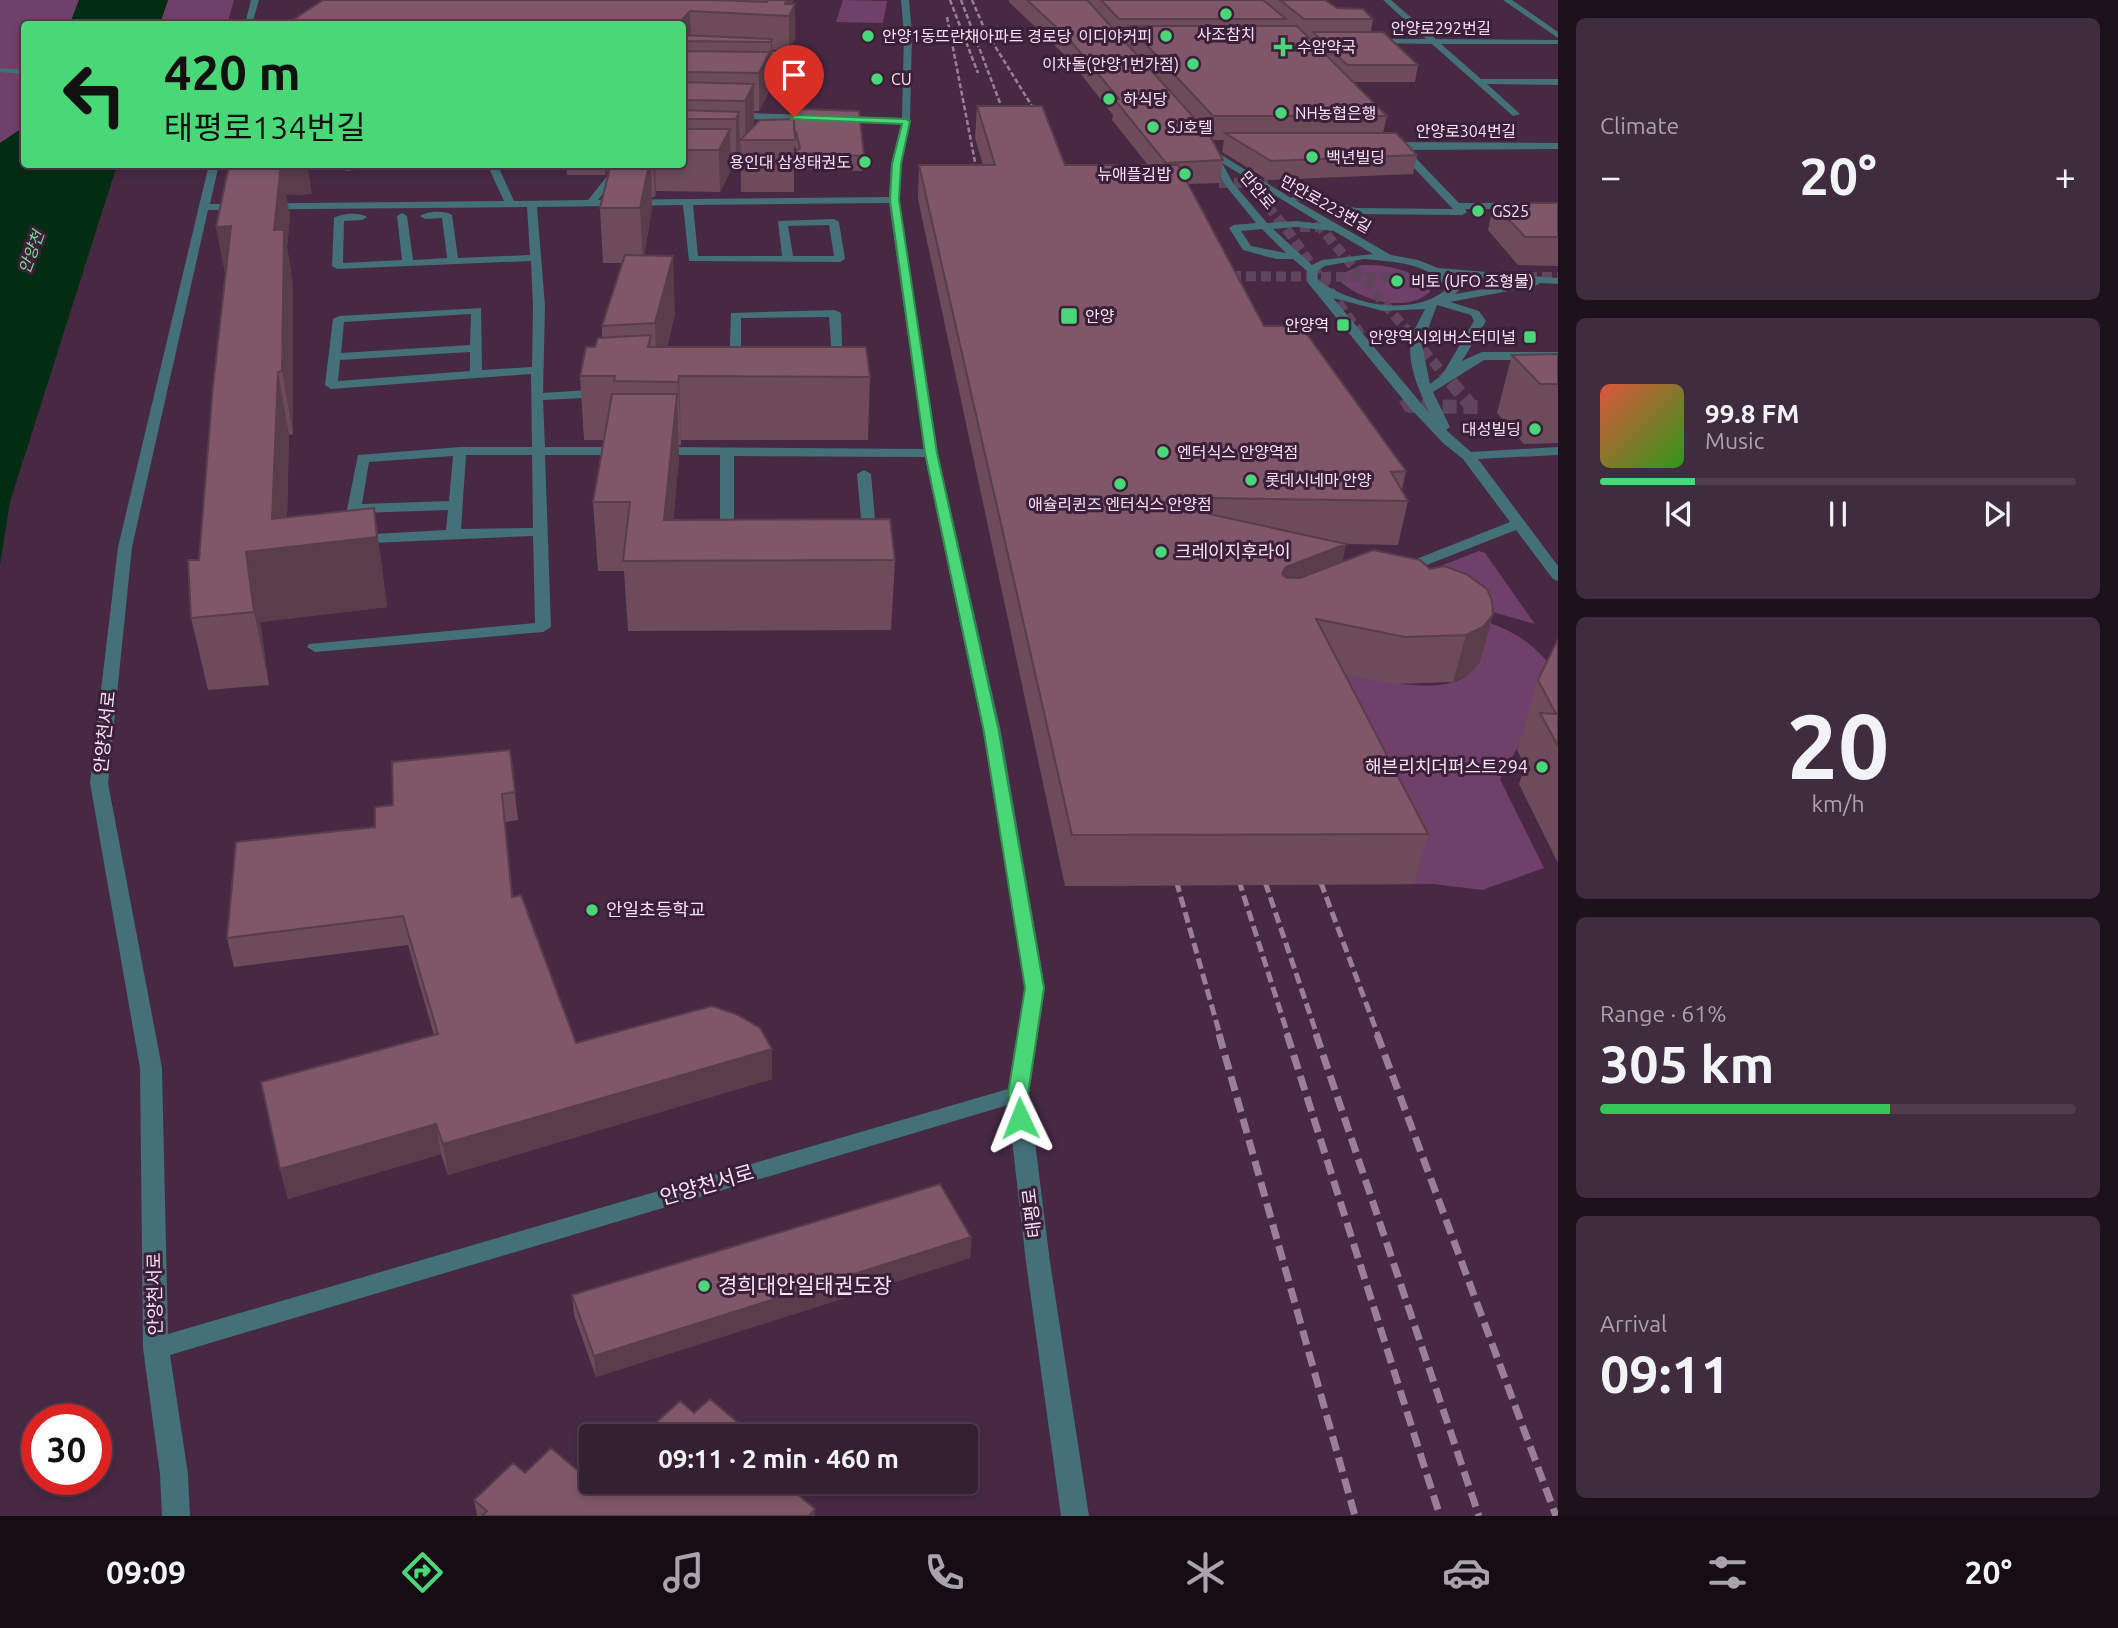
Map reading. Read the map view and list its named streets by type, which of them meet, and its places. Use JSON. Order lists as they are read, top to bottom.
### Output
{
  "streets": {
    "street": [
      "안양로292번길",
      "안양로304번길",
      "만안로",
      "만안로223번길",
      "안양천서로",
      "태평로"
    ]
  },
  "crossings": [
    ["만안로", "만안로223번길"],
    ["안양천서로", "태평로"]
  ],
  "water": ["안양천"],
  "places": {
    "other": [
      "사조참치",
      "안양1동뜨란채아파트 경로당",
      "이디야커피",
      "이차돌(안양1번가점)",
      "CU",
      "하식당",
      "NH농협은행",
      "SJ호텔",
      "백년빌딩",
      "용인대 삼성태권도",
      "뉴애플김밥",
      "GS25",
      "비토 (UFO 조형물)",
      "대성빌딩",
      "엔터식스 안양역점",
      "롯데시네마 안양",
      "애슐리퀸즈 엔터식스 안양점",
      "크레이지후라이",
      "해븐리치더퍼스트294",
      "안일초등학교",
      "경희대안일태권도장"
    ],
    "health": ["수암약국"],
    "transit": ["안양", "안양역", "안양역시외버스터미널"]
  },
  "page": {
    "tile": [
      "Climate",
      ["20", "km/h"],
      ["Range · 61%", "305 km"],
      ["Arrival", "09:11"]
    ],
    "turn": ["420 m", "태평로134번길"],
    "heat": ["−", "20°", "+"],
    "song": ["99.8 FM", "Music"],
    "limit": "30",
    "trip": "09:11 · 2 min · 460 m",
    "tabs": ["09:09", "20°"]
  }
}
